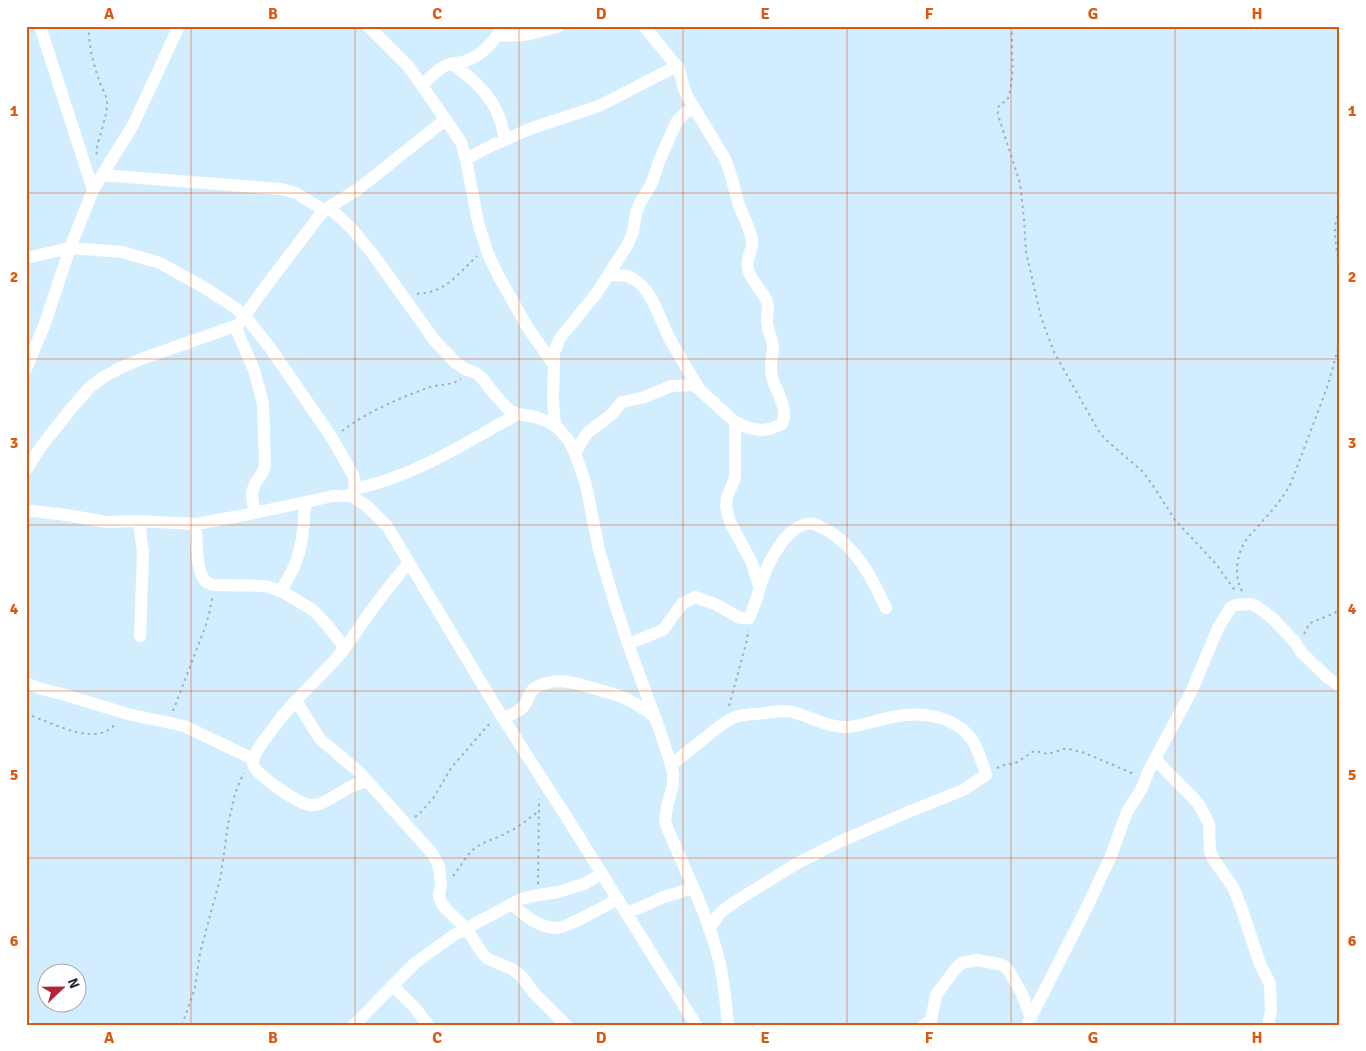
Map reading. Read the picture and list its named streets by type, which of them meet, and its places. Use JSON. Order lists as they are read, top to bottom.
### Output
{
  "north": "right",
  "grid": {
    "columns": [
      "A",
      "B",
      "C",
      "D",
      "E",
      "F",
      "G",
      "H"
    ],
    "rows": [
      "1",
      "2",
      "3",
      "4",
      "5",
      "6"
    ]
  }
}
